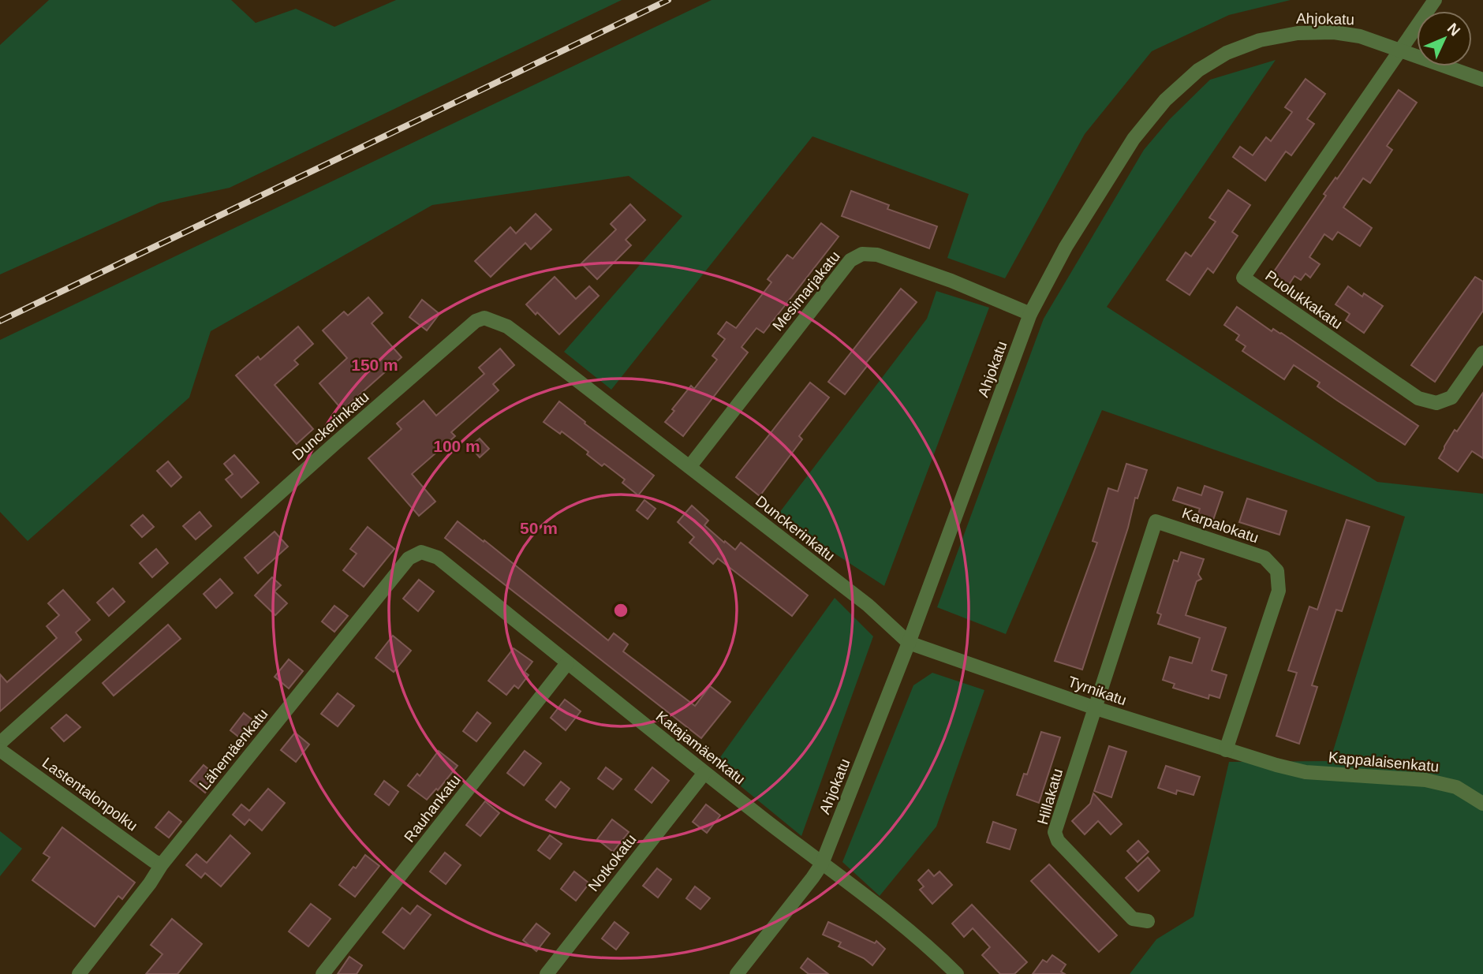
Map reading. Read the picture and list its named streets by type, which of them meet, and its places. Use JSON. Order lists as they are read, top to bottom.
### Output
{
  "streets": {
    "street": [
      "Ahjokatu",
      "Mesimarjakatu",
      "Puolukkakatu",
      "Dunckerinkatu",
      "Karpalokatu",
      "Tyrnikatu",
      "Katajamäenkatu",
      "Lähemäenkatu",
      "Kappalaisenkatu",
      "Lastentalonpolku",
      "Hillakatu",
      "Rauhankatu",
      "Notkokatu"
    ]
  },
  "crossings": [
    ["Ahjokatu", "Mesimarjakatu"],
    ["Ahjokatu", "Puolukkakatu"],
    ["Ahjokatu", "Dunckerinkatu"],
    ["Ahjokatu", "Tyrnikatu"],
    ["Ahjokatu", "Katajamäenkatu"],
    ["Mesimarjakatu", "Dunckerinkatu"],
    ["Dunckerinkatu", "Tyrnikatu"],
    ["Karpalokatu", "Tyrnikatu"],
    ["Karpalokatu", "Hillakatu"],
    ["Tyrnikatu", "Kappalaisenkatu"],
    ["Tyrnikatu", "Hillakatu"],
    ["Katajamäenkatu", "Lähemäenkatu"],
    ["Katajamäenkatu", "Rauhankatu"],
    ["Katajamäenkatu", "Notkokatu"],
    ["Lähemäenkatu", "Lastentalonpolku"]
  ],
  "north": "top right",
  "rings": ["150 m", "100 m", "50 m"]
}
